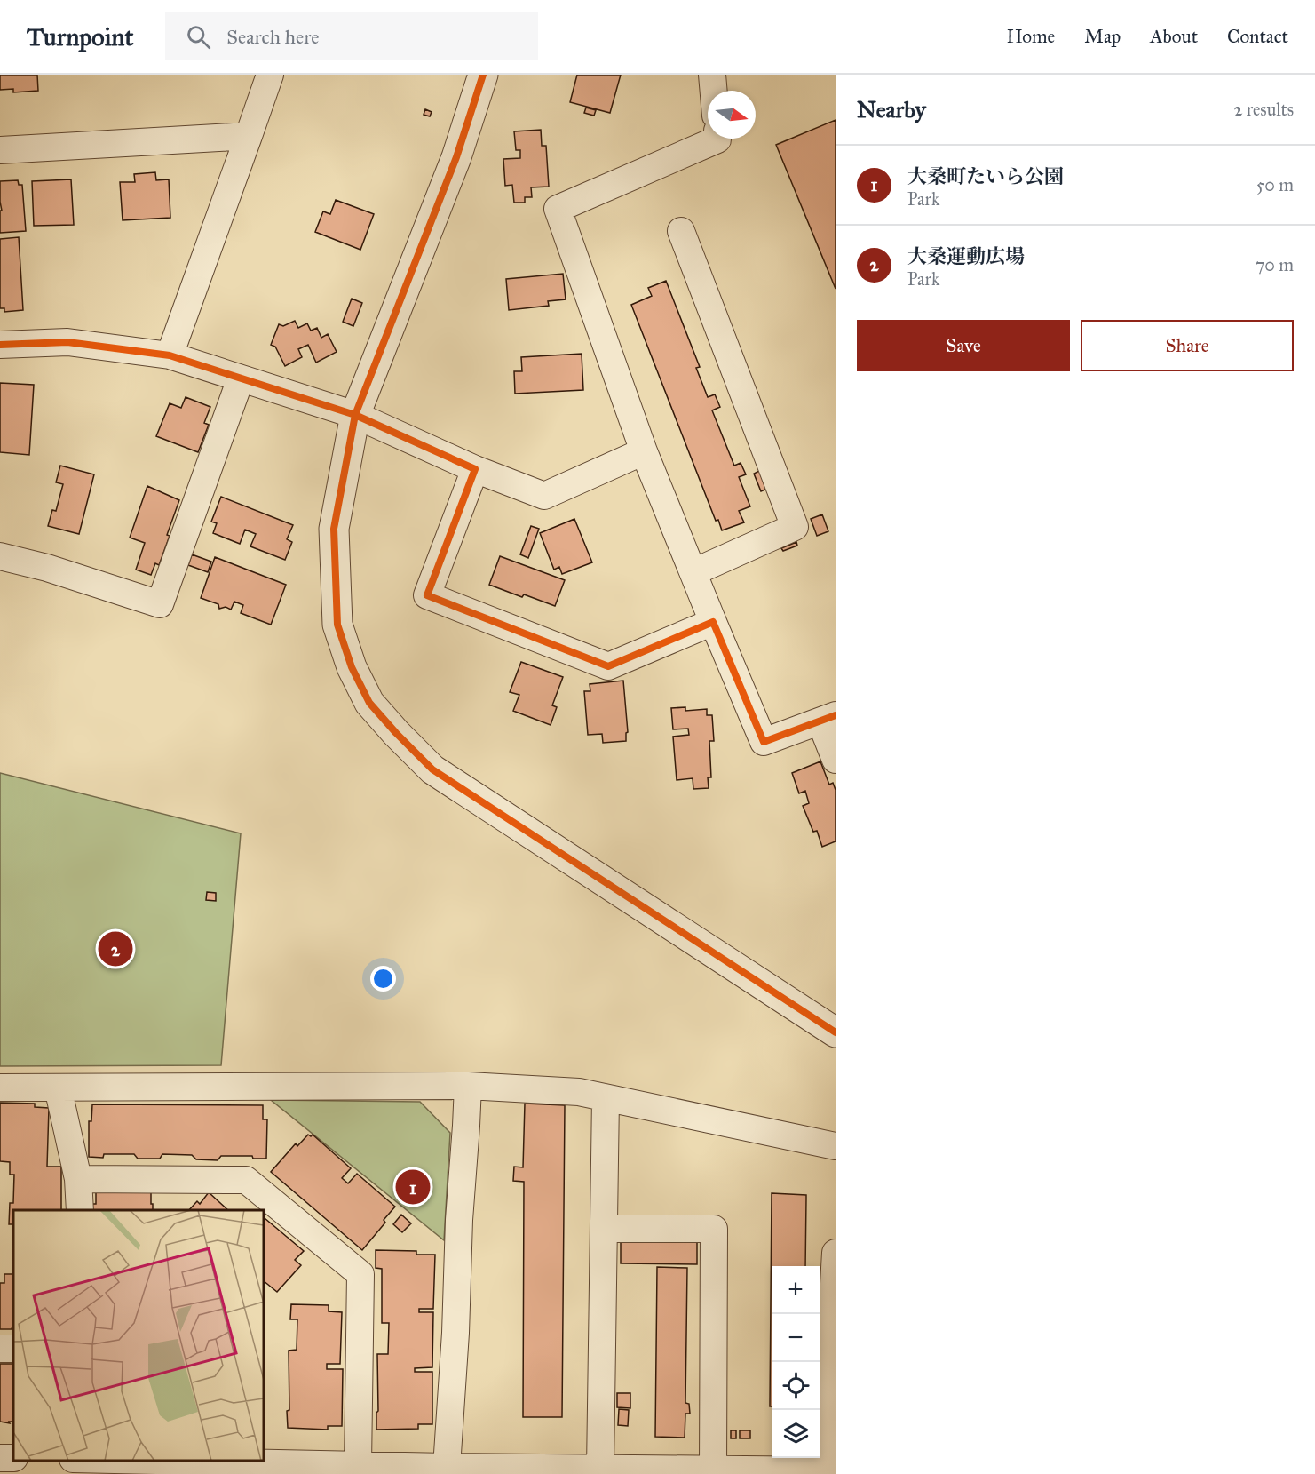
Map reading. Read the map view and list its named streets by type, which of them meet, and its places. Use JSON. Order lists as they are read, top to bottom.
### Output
{
  "north": "right",
  "page": {
    "header": "Turnpoint",
    "search": "Search here",
    "nav": [
      "Home",
      "Map",
      "About",
      "Contact"
    ],
    "heading": ["Nearby", "2 results"],
    "list": [
      {
        "mark": "1",
        "name": "大桑町たいら公園",
        "note": "Park",
        "value": "50 m"
      },
      {
        "mark": "2",
        "name": "大桑運動広場",
        "note": "Park",
        "value": "70 m"
      }
    ],
    "buttons": ["Save", "Share"],
    "pins": ["2", "1"],
    "map_buttons": ["+", "−"]
  }
}
